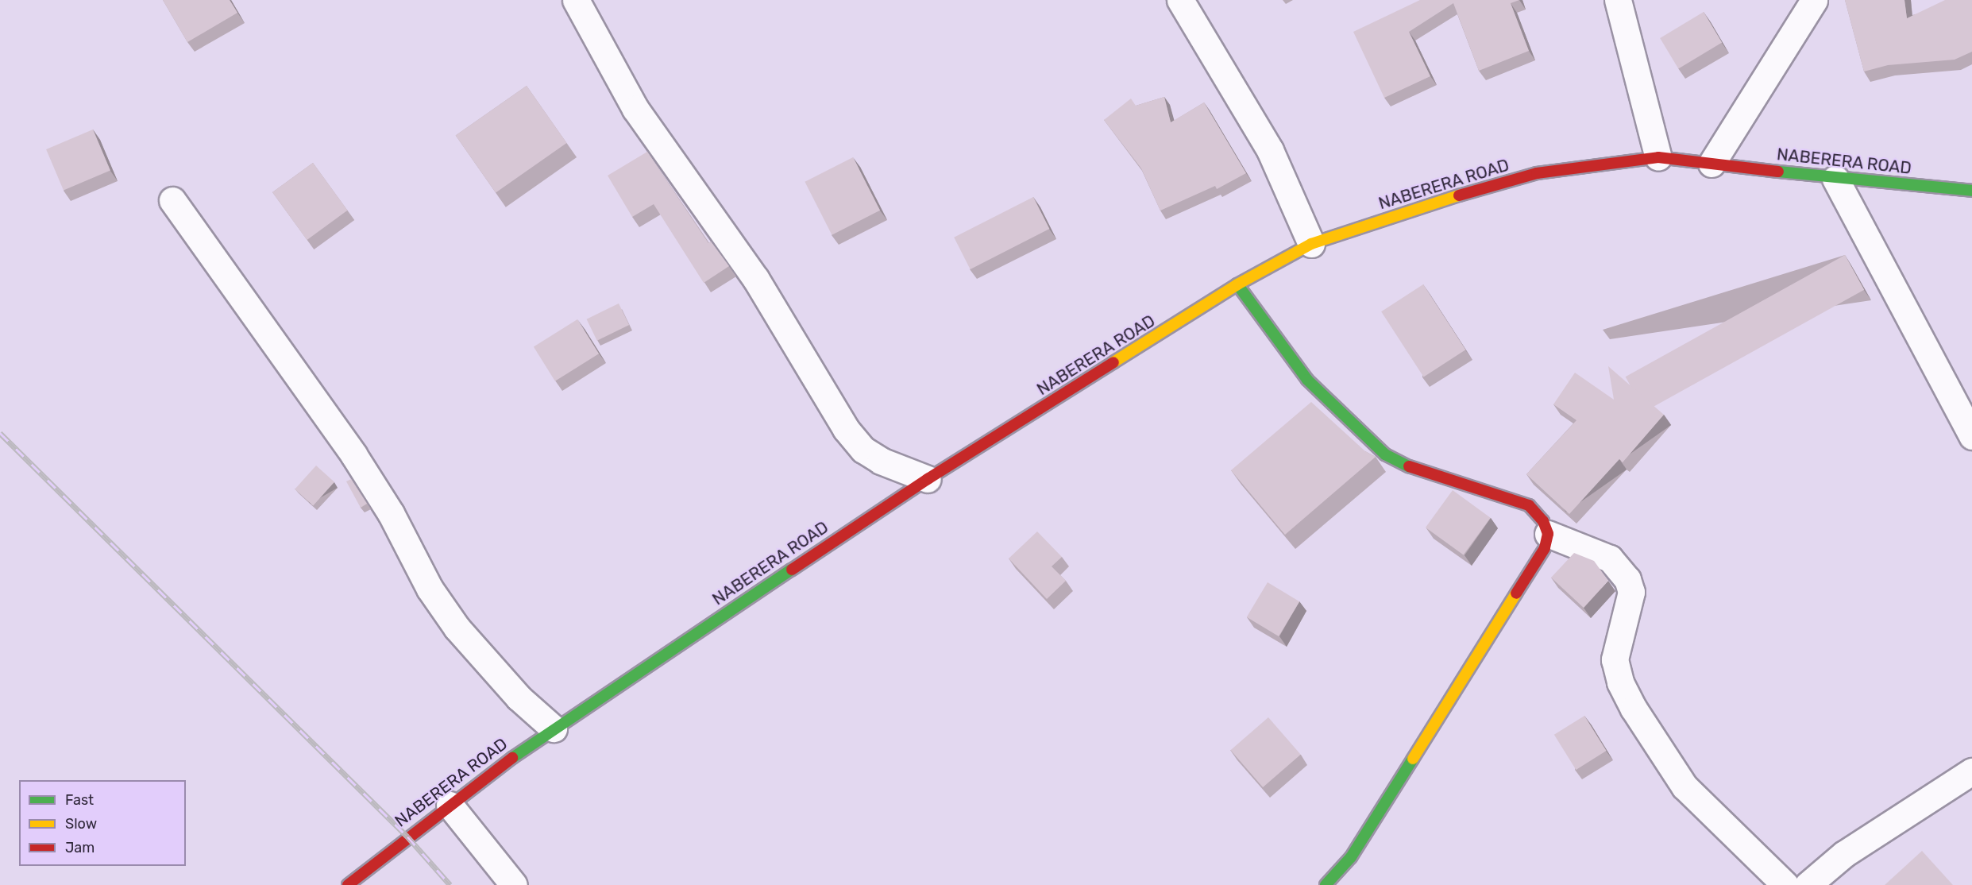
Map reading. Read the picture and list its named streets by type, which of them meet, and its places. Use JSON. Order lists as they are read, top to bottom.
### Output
{
  "streets": {
    "street": ["NABERERA ROAD"]
  },
  "legend": ["Fast", "Slow", "Jam"]
}
